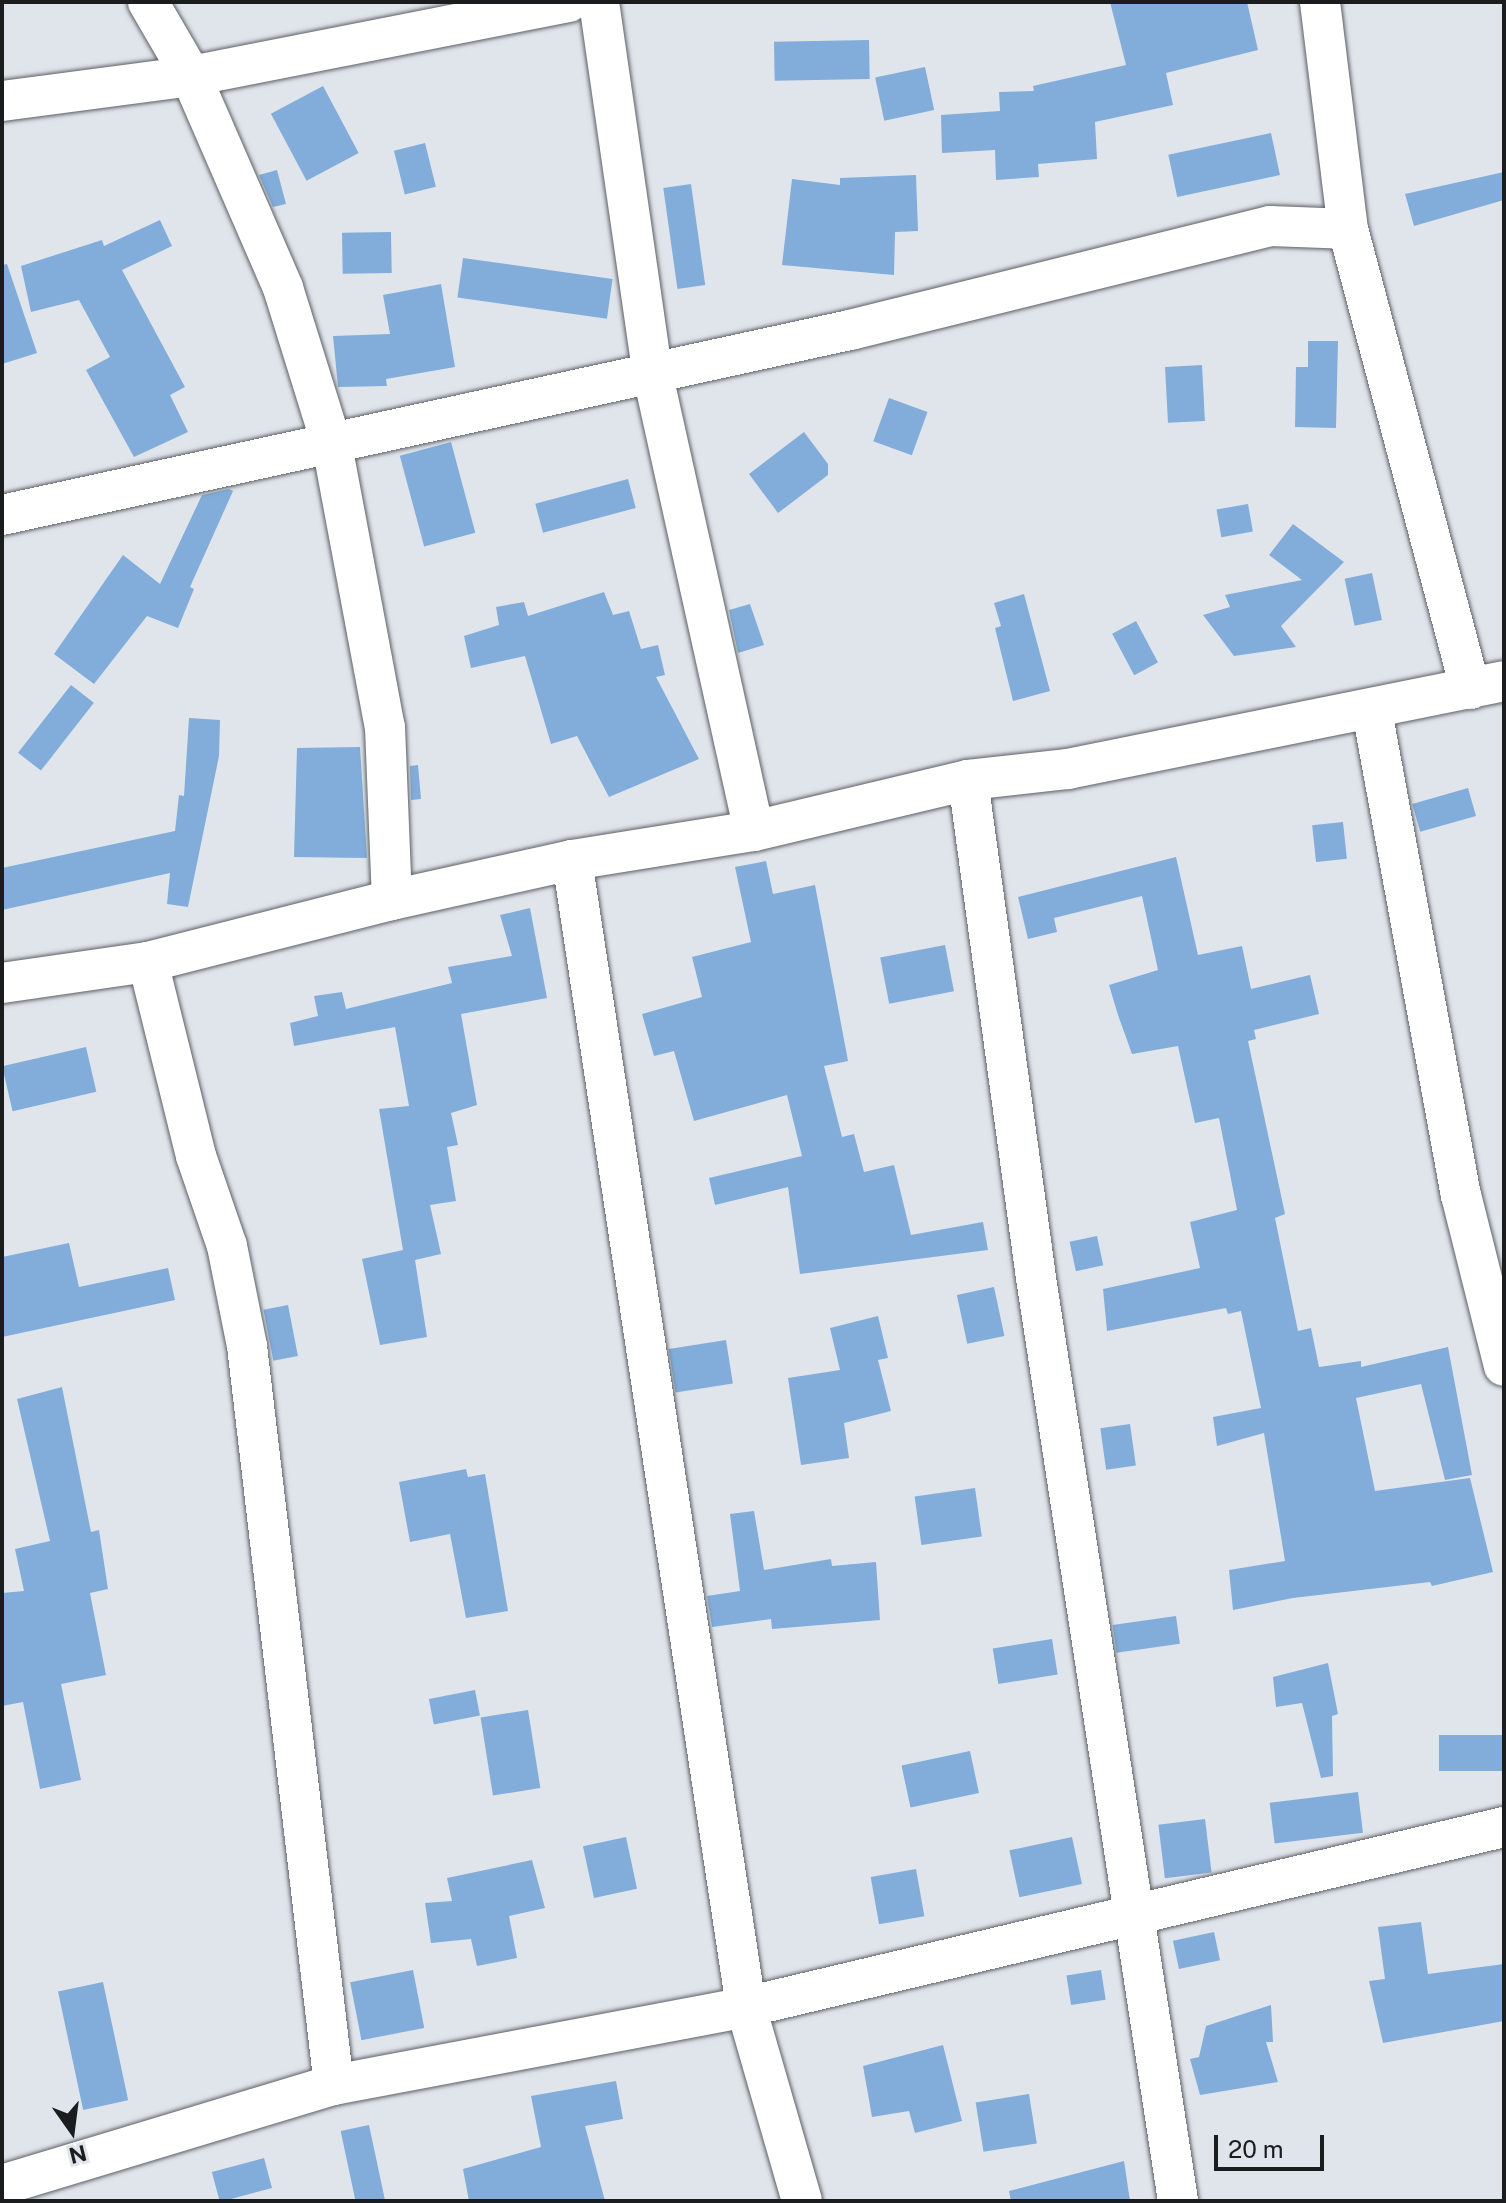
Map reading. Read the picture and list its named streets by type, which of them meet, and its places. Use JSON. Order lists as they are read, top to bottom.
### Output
{
  "scale_bar": "20 m",
  "north": "bottom"
}
